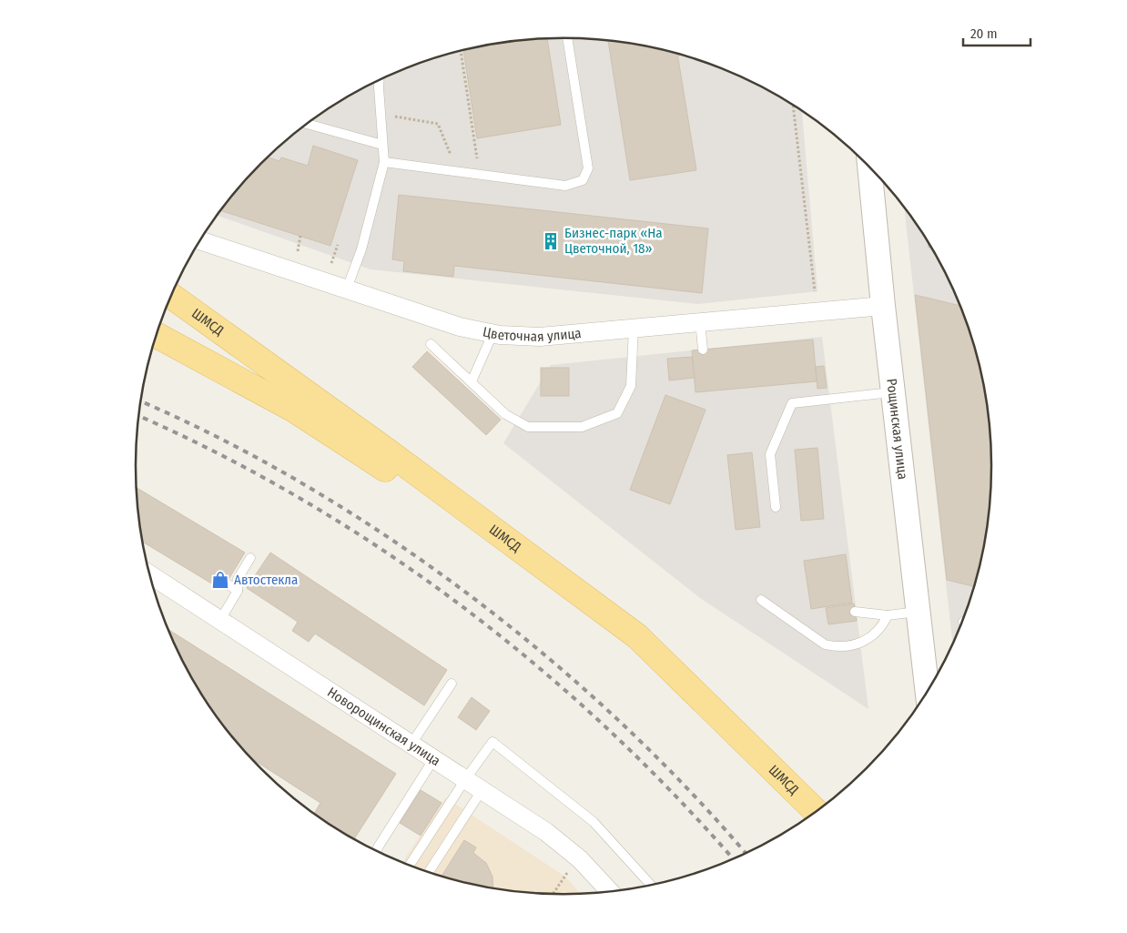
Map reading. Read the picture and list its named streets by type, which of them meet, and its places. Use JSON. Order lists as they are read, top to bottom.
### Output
{
  "streets": {
    "main road": ["ШМСД"],
    "street": ["Цветочная улица", "Рощинская улица", "Новорощинская улица"]
  },
  "crossings": [
    ["Цветочная улица", "Рощинская улица"]
  ],
  "places": {
    "building": ["Бизнес-парк «На Цветочной, 18»"],
    "shop": ["Автостекла"]
  },
  "scale_bar": "20 m"
}
